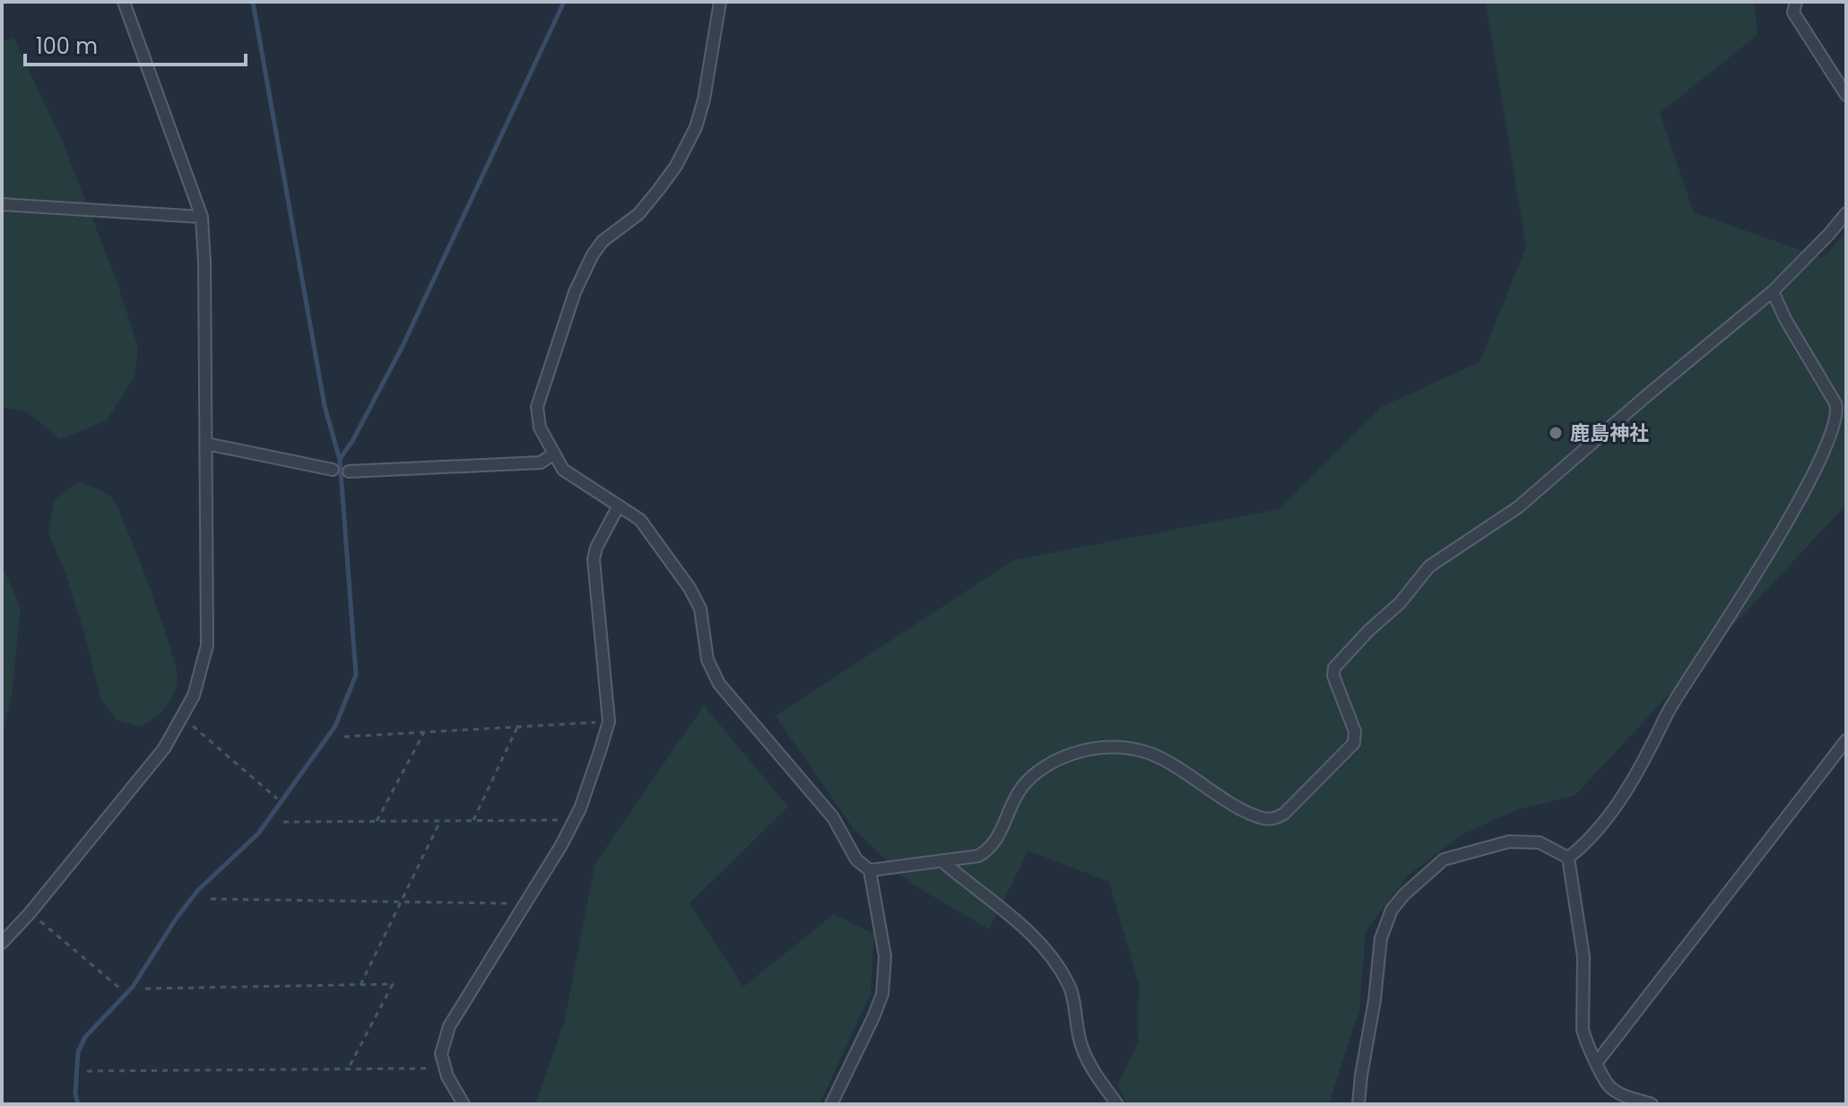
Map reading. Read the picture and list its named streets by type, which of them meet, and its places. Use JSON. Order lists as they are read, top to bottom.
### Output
{
  "places": ["鹿島神社"],
  "scale_bar": "100 m"
}
